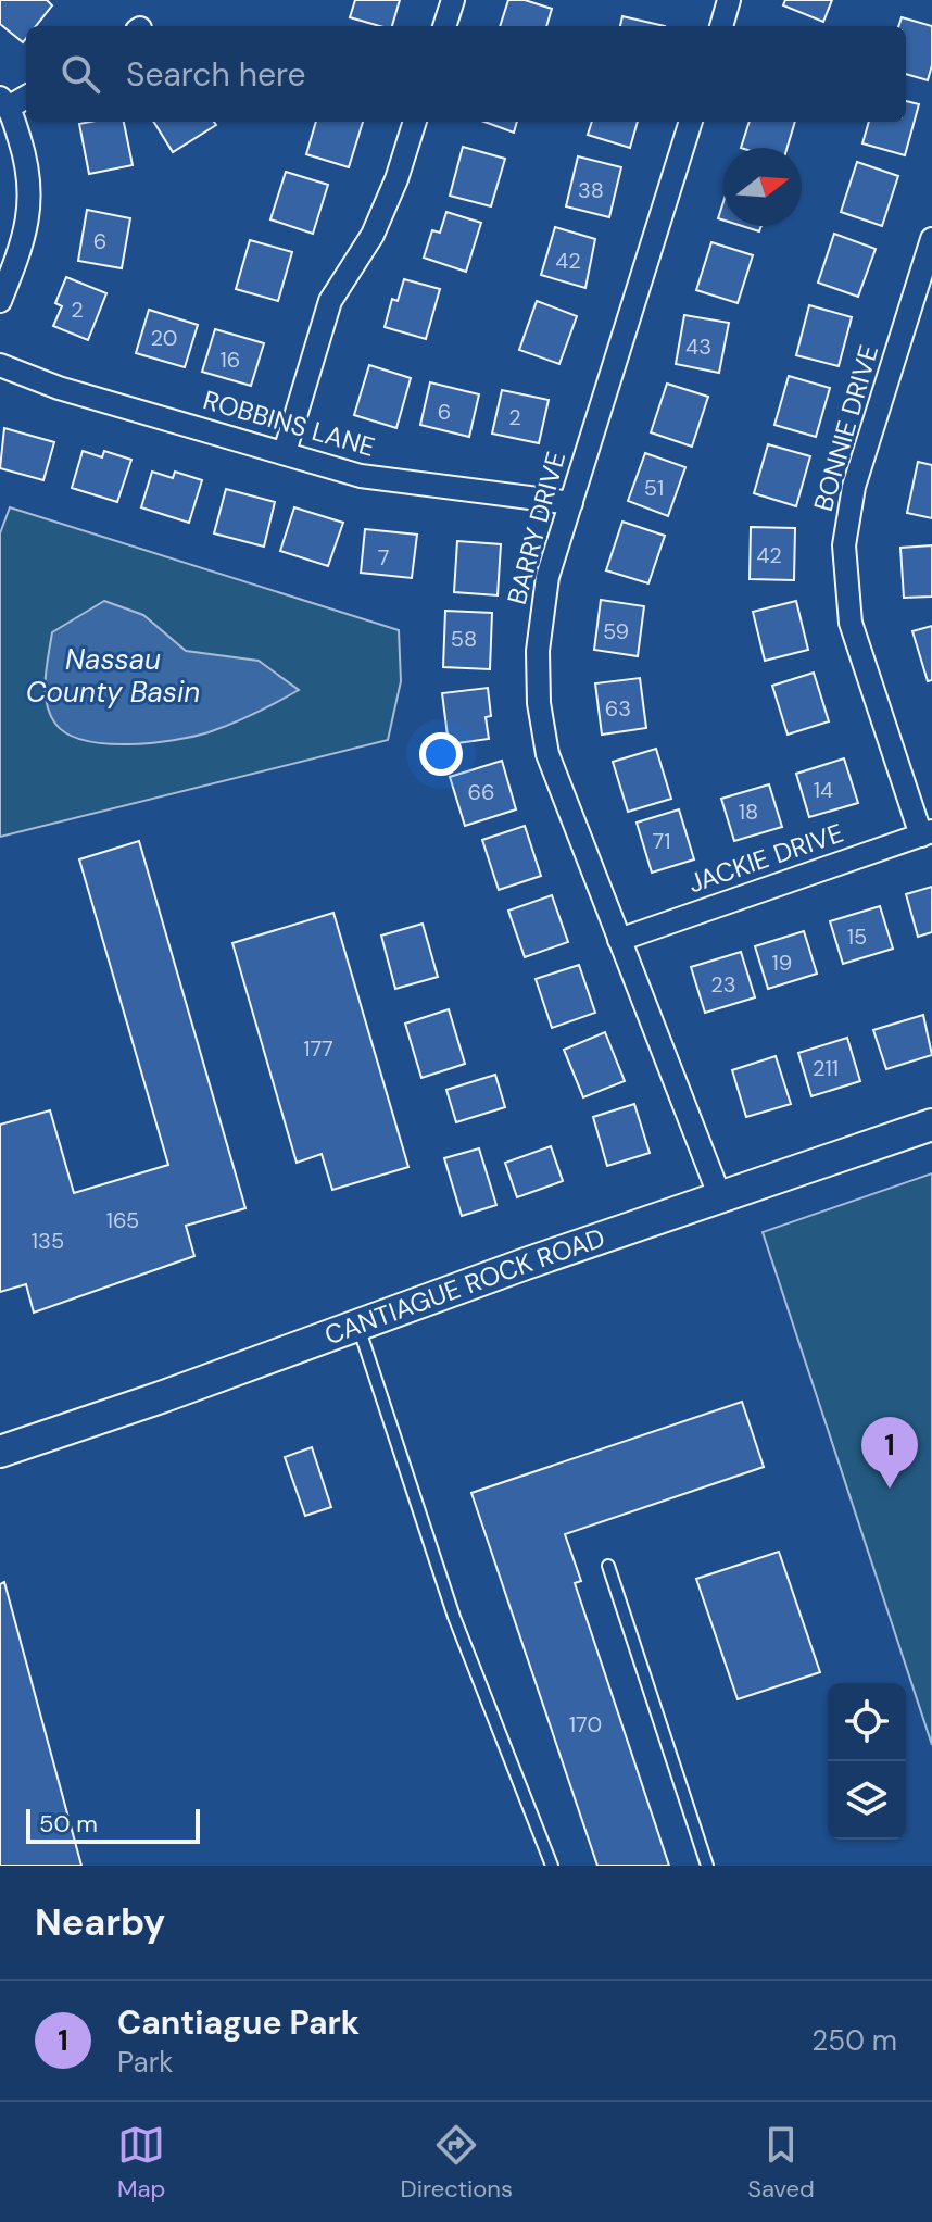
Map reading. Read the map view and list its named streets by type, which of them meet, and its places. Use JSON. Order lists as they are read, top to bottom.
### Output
{
  "streets": {
    "main road": ["CANTIAGUE ROCK ROAD"],
    "street": [
      "ROBBINS LANE",
      "BONNIE DRIVE",
      "BARRY DRIVE",
      "JACKIE DRIVE"
    ]
  },
  "crossings": [
    ["ROBBINS LANE", "BARRY DRIVE"],
    ["BONNIE DRIVE", "JACKIE DRIVE"],
    ["BARRY DRIVE", "JACKIE DRIVE"],
    ["BARRY DRIVE", "CANTIAGUE ROCK ROAD"]
  ],
  "water": ["Nassau County Basin"],
  "house_numbers": [
    "38",
    "6",
    "42",
    "2",
    "20",
    "43",
    "16",
    "6",
    "2",
    "51",
    "42",
    "7",
    "59",
    "58",
    "63",
    "14",
    "66",
    "18",
    "71",
    "15",
    "19",
    "23",
    "177",
    "211",
    "165",
    "135",
    "170"
  ],
  "scale_bar": "50 m",
  "north": "right",
  "page": {
    "search": "Search here",
    "pins": "1",
    "scale": "50 m",
    "heading": "Nearby",
    "list": [
      {
        "mark": "1",
        "name": "Cantiague Park",
        "note": "Park",
        "value": "250 m"
      }
    ],
    "nav": ["Map", "Directions", "Saved"]
  }
}
